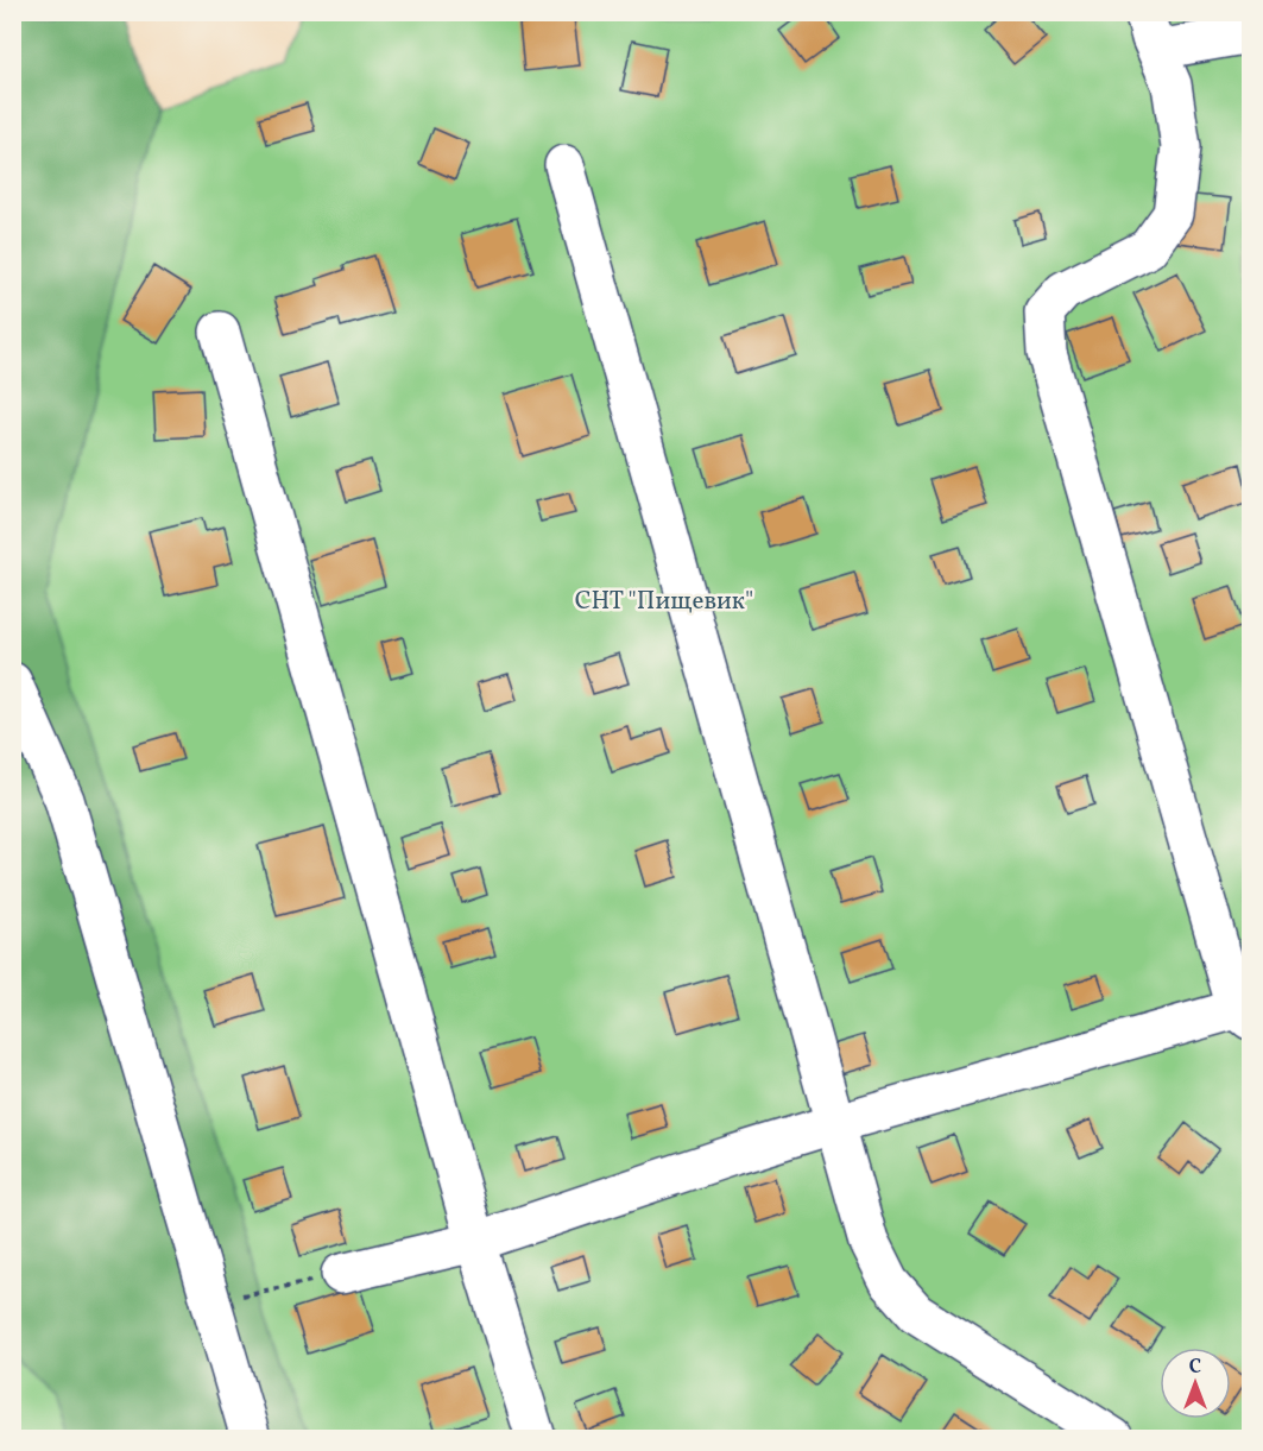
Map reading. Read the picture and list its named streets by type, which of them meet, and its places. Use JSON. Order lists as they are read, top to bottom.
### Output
{
  "parks": ["СНТ \"Пищевик\""],
  "north": "top"
}
